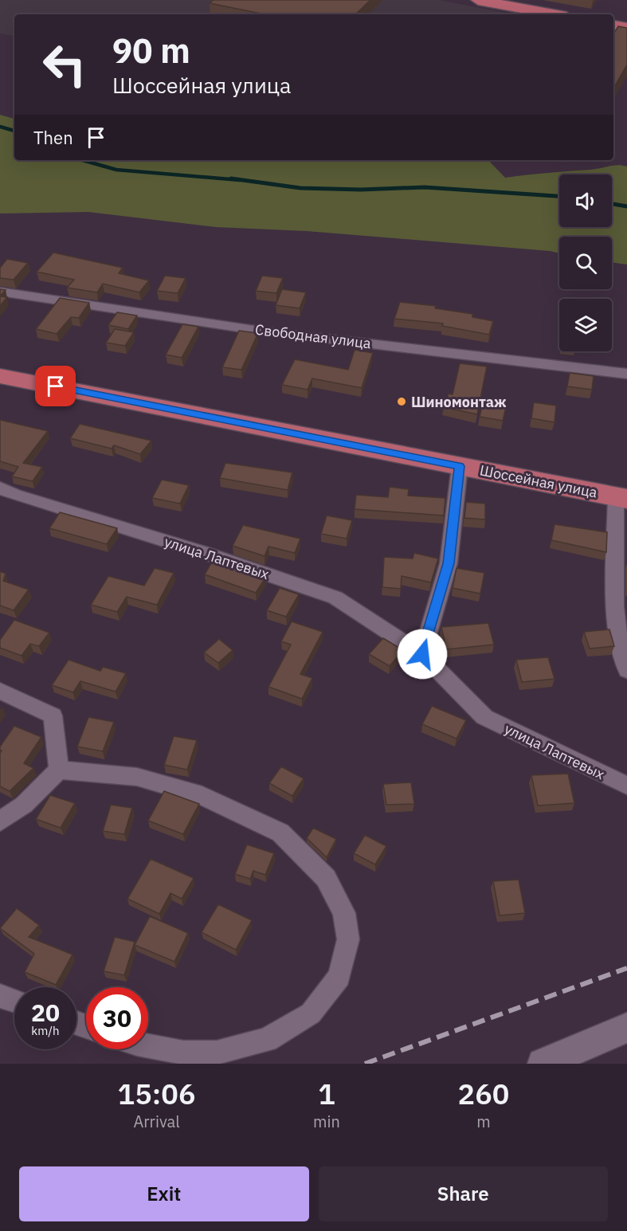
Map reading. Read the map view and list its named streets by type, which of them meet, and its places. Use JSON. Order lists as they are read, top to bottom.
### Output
{
  "streets": {
    "main road": ["Шоссейная улица"],
    "street": ["Свободная улица", "улица Лаптевых"]
  },
  "places": ["Шиномонтаж"],
  "page": {
    "turn": ["90 m", "Шоссейная улица"],
    "then": "Then",
    "speed": "20 km/h",
    "limit": "30",
    "eta": [
      "15:06",
      "Arrival",
      "1",
      "min",
      "260",
      "m"
    ],
    "buttons": ["Exit", "Share"]
  }
}
